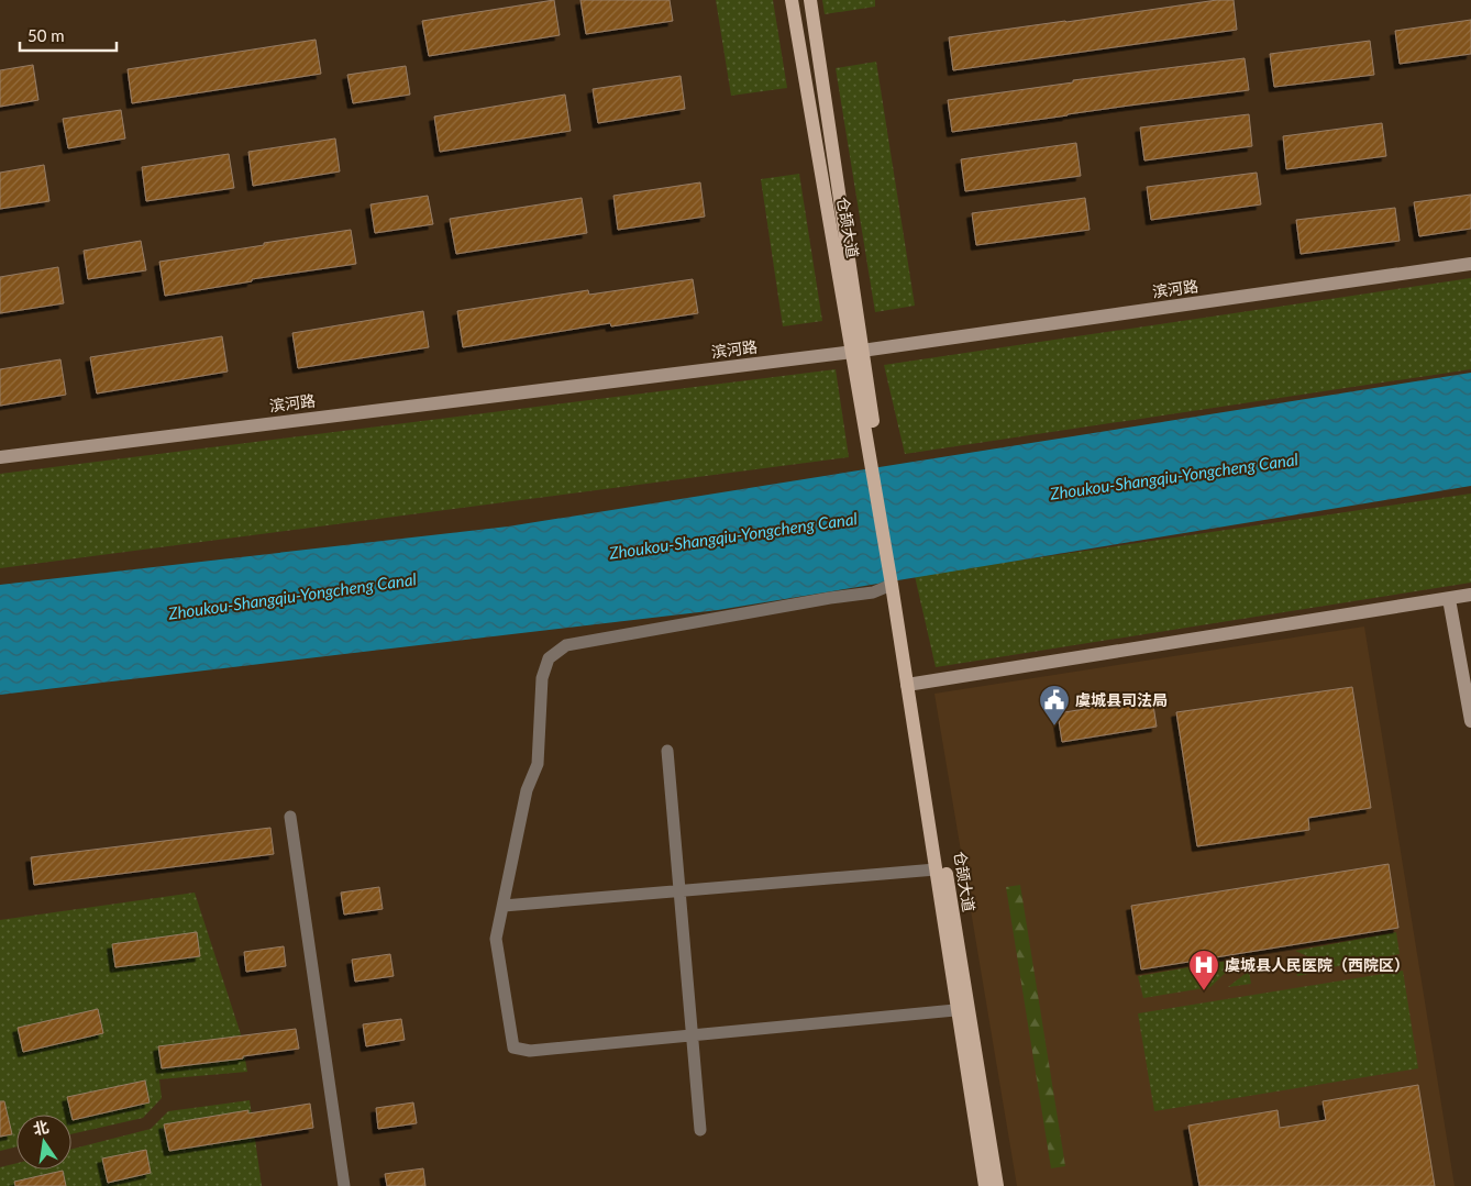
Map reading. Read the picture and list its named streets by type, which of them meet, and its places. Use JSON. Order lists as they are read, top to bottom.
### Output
{
  "streets": {
    "main road": ["仓颉大道"],
    "street": ["滨河路"]
  },
  "crossings": [
    ["仓颉大道", "滨河路"]
  ],
  "water": ["Zhoukou-Shangqiu-Yongcheng Canal"],
  "places": {
    "public building": ["虞城县司法局"],
    "hospital": ["虞城县人民医院（西院区）"]
  },
  "scale_bar": "50 m",
  "north": "top"
}
